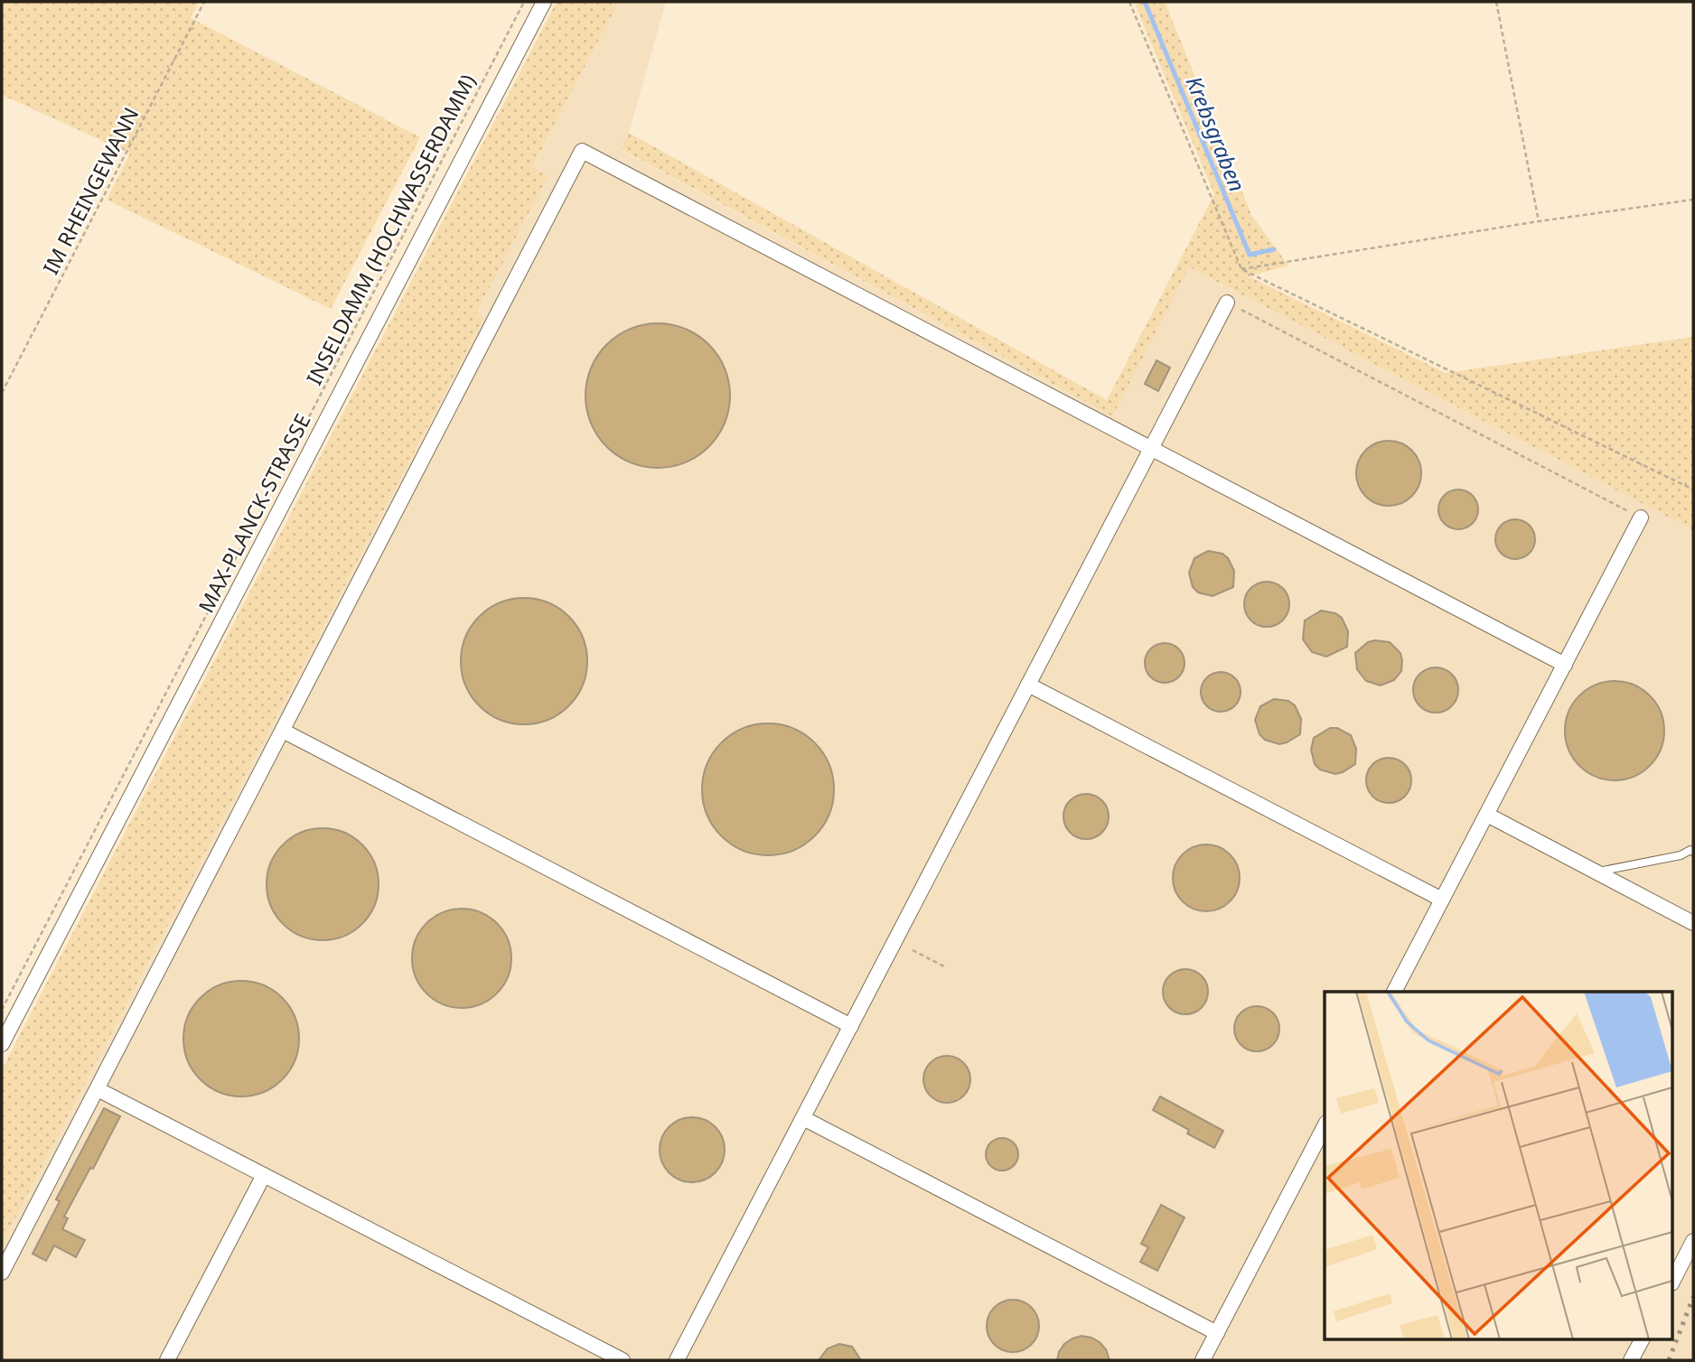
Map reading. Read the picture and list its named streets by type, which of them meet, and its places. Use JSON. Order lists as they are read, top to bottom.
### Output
{
  "streets": {
    "street": ["MAX-PLANCK-STRASSE"],
    "path": ["IM RHEINGEWANN", "INSELDAMM (HOCHWASSERDAMM)"]
  },
  "water": ["Krebsgraben"]
}
